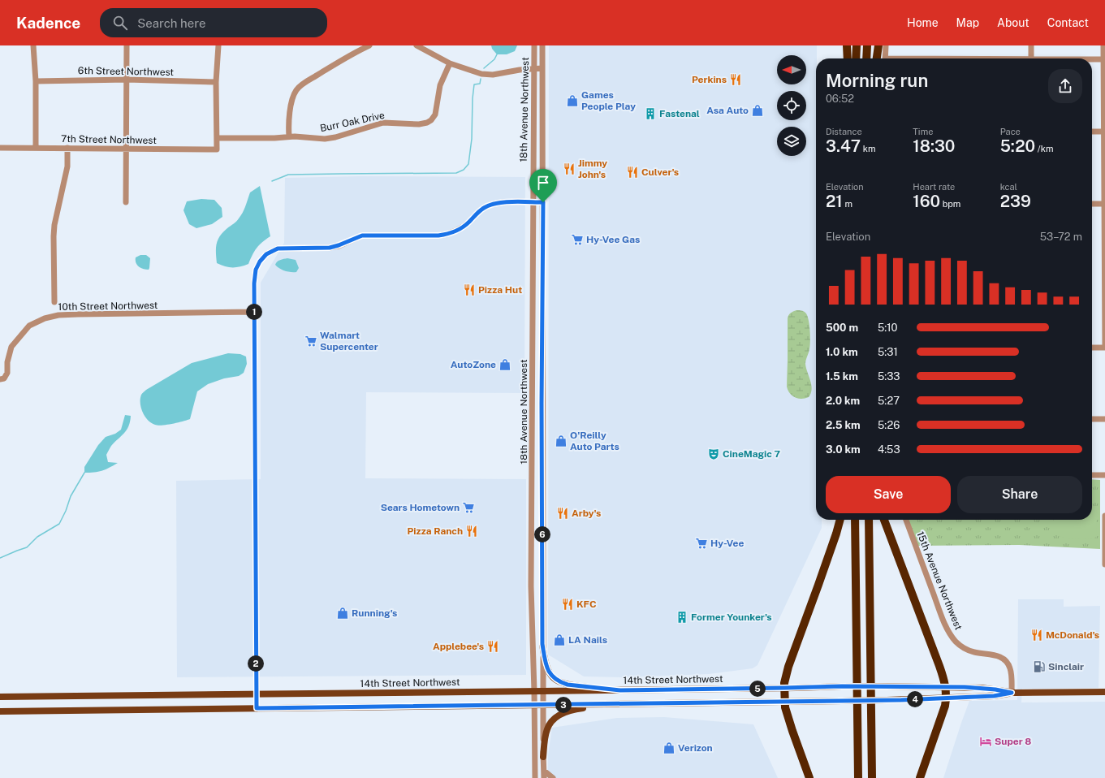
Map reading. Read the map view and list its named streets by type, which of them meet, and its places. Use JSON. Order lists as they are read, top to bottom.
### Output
{
  "streets": {
    "main road": ["14th Street Northwest"],
    "street": [
      "6th Street Northwest",
      "18th Avenue Northwest",
      "Burr Oak Drive",
      "7th Street Northwest",
      "10th Street Northwest",
      "15th Avenue Northwest"
    ]
  },
  "crossings": [
    ["18th Avenue Northwest", "14th Street Northwest"],
    ["Burr Oak Drive", "7th Street Northwest"],
    ["15th Avenue Northwest", "14th Street Northwest"]
  ],
  "places": {
    "restaurant": [
      "Perkins",
      "Jimmy John's",
      "Culver's",
      "Pizza Hut",
      "Arby's",
      "Pizza Ranch",
      "KFC",
      "McDonald's",
      "Applebee's"
    ],
    "shop": [
      "Games People Play",
      "Asa Auto",
      "AutoZone",
      "O'Reilly Auto Parts",
      "Running's",
      "LA Nails",
      "Verizon"
    ],
    "building": ["Fastenal", "Former Younker's"],
    "supermarket": [
      "Hy-Vee Gas",
      "Walmart Supercenter",
      "Sears Hometown",
      "Hy-Vee"
    ],
    "theatre": ["CineMagic 7"],
    "fuel station": ["Sinclair"],
    "hotel": ["Super 8"]
  },
  "north": "left",
  "page": {
    "header": "Kadence",
    "search": "Search here",
    "nav": [
      "Home",
      "Map",
      "About",
      "Contact"
    ],
    "heading": ["Morning run", "06:52"],
    "stats": [
      ["Distance", "3.47 km"],
      ["Time", "18:30"],
      ["Pace", "5:20 /km"],
      ["Elevation", "21 m"],
      ["Heart rate", "160 bpm"],
      ["kcal", "239"]
    ],
    "chart": ["Elevation", "53–72 m"],
    "pins": [
      "1",
      "6",
      "2",
      "5",
      "4",
      "3"
    ],
    "list": [
      {
        "name": "500 m",
        "note": "5:10"
      },
      {
        "name": "1.0 km",
        "note": "5:31"
      },
      {
        "name": "1.5 km",
        "note": "5:33"
      },
      {
        "name": "2.0 km",
        "note": "5:27"
      },
      {
        "name": "2.5 km",
        "note": "5:26"
      },
      {
        "name": "3.0 km",
        "note": "4:53"
      }
    ],
    "buttons": ["Save", "Share"]
  }
}
